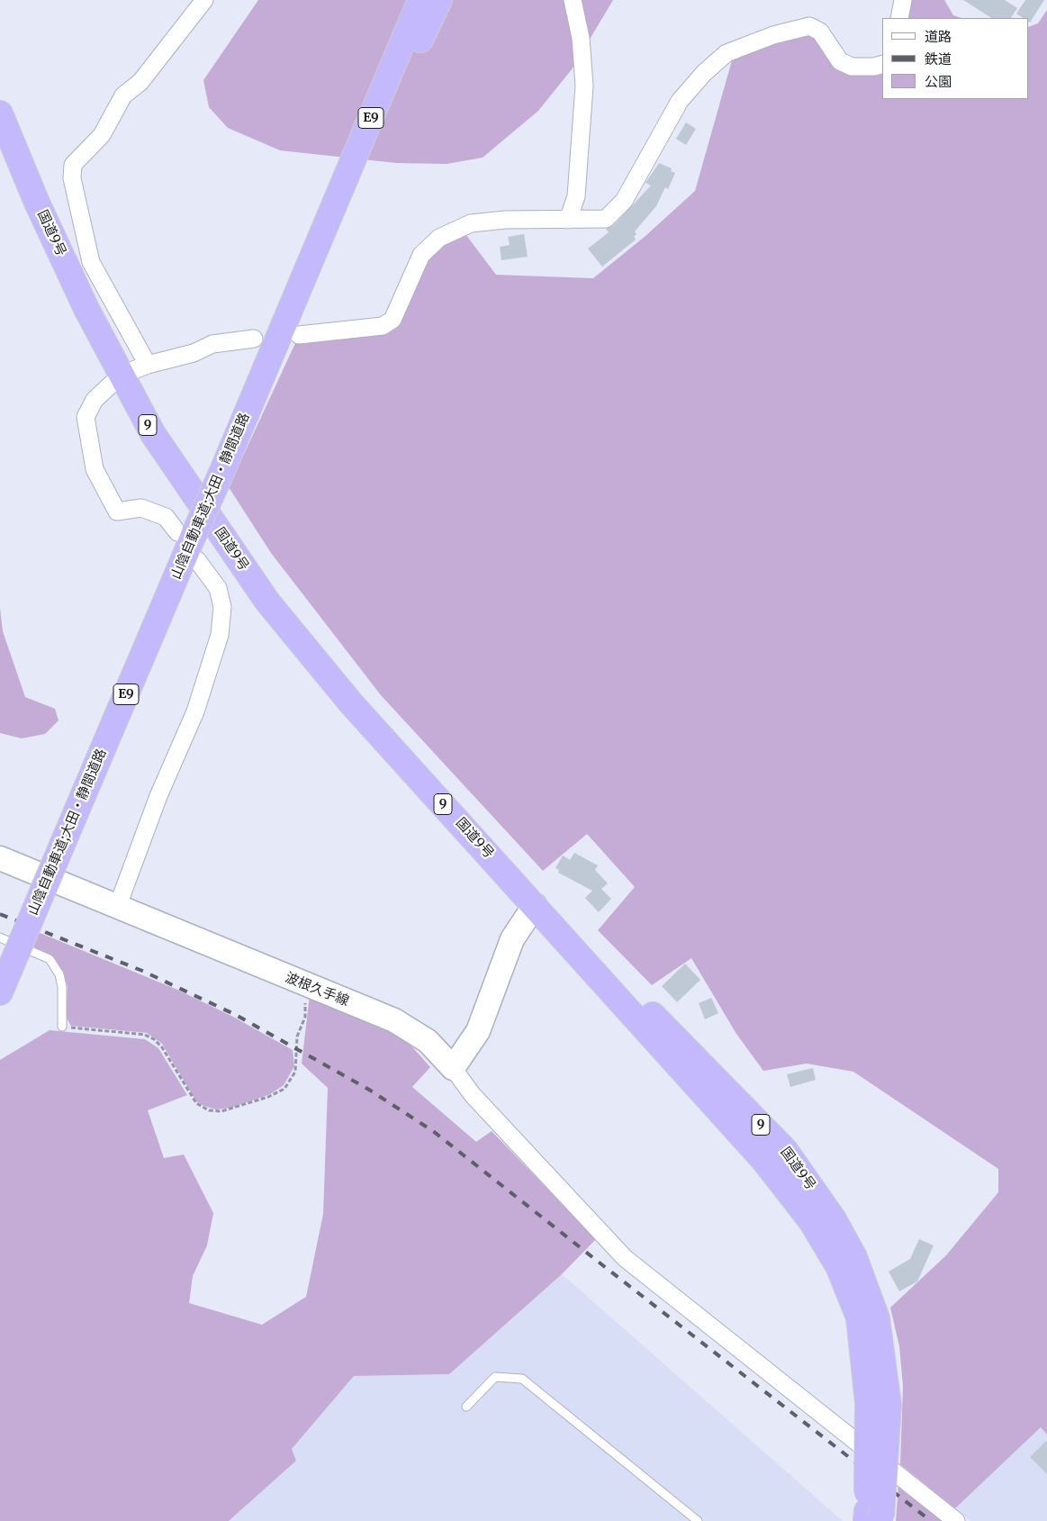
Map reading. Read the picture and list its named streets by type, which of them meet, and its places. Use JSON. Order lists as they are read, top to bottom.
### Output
{
  "streets": {
    "highway": [
      "E9",
      "国道9号",
      "9",
      "山陰自動車道;大田・静間道路"
    ],
    "main road": ["波根久手線"]
  },
  "legend": ["道路", "鉄道", "公園"]
}
